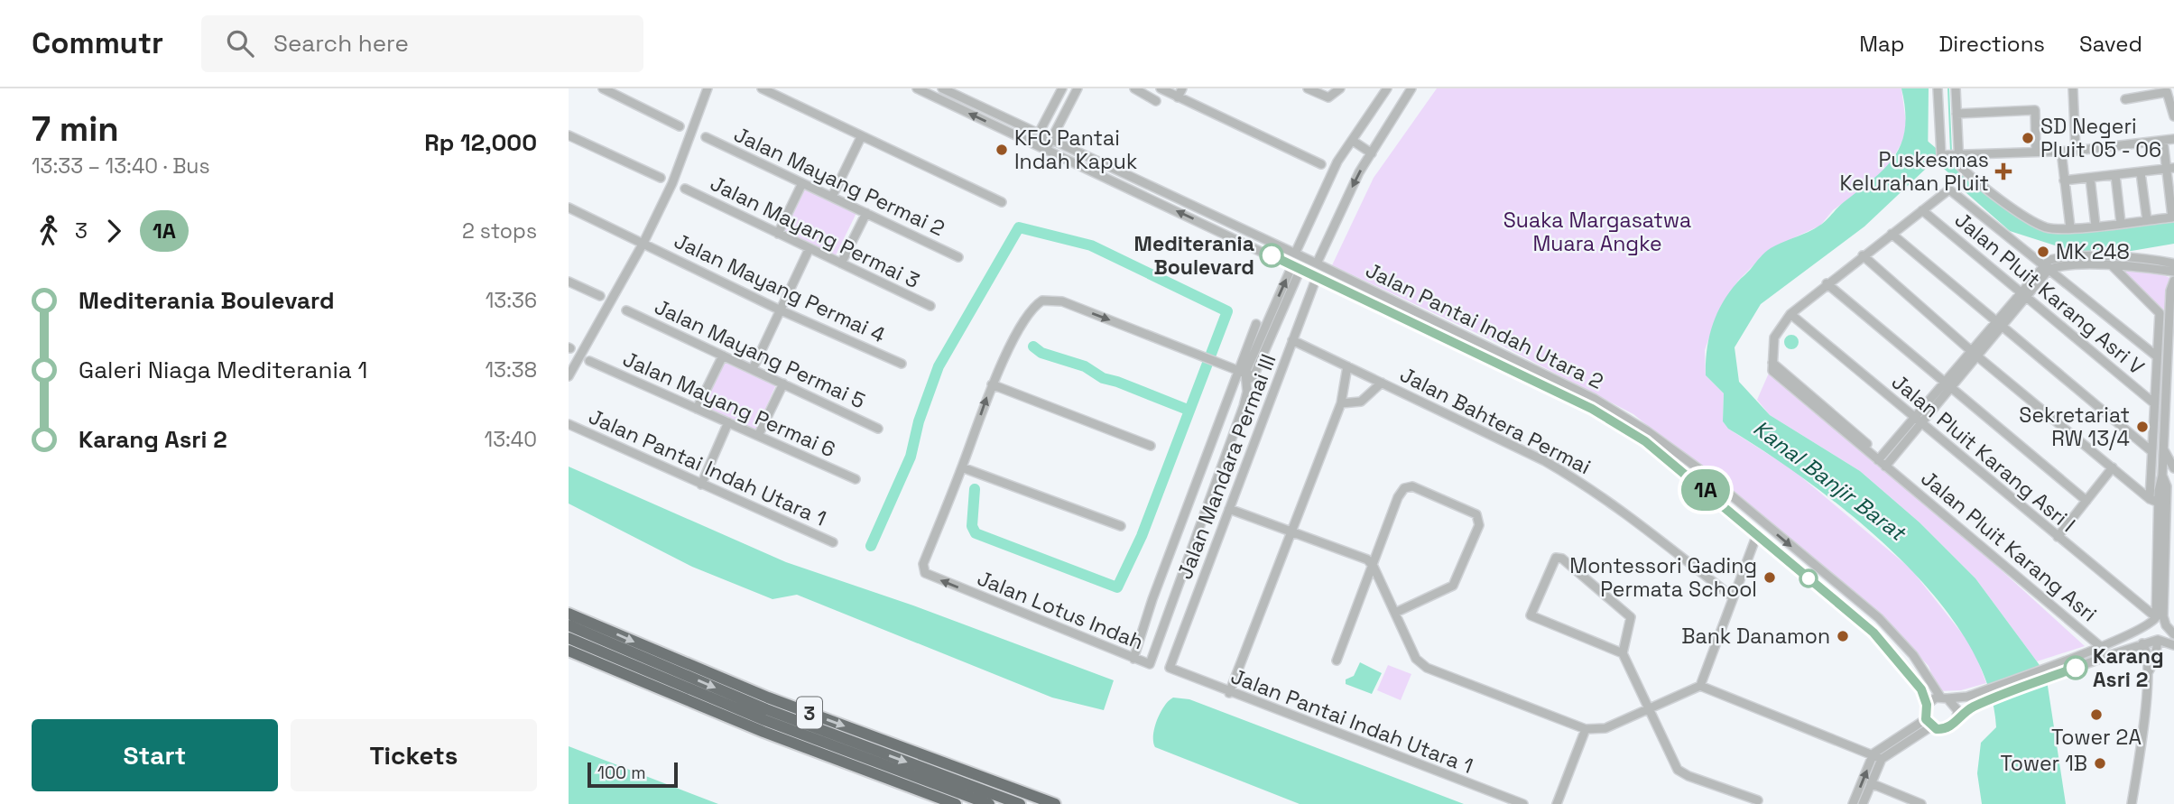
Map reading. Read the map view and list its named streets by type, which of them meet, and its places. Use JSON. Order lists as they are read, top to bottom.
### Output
{
  "streets": {
    "highway": ["3"],
    "street": [
      "Jalan Mayang Permai 2",
      "Jalan Mayang Permai 3",
      "Jalan Mayang Permai 4",
      "Jalan Pluit Karang Asri V",
      "Jalan Pantai Indah Utara 2",
      "Jalan Mayang Permai 5",
      "Jalan Mayang Permai 6",
      "Jalan Bahtera Permai",
      "Jalan Pluit Karang Asri I",
      "Jalan Mandara Permai III",
      "Jalan Pantai Indah Utara 1",
      "Jalan Pluit Karang Asri",
      "Jalan Lotus Indah"
    ]
  },
  "crossings": [
    ["Jalan Pantai Indah Utara 2", "Jalan Mandara Permai III"],
    ["Jalan Pantai Indah Utara 2", "Jalan Lotus Indah"],
    ["Jalan Bahtera Permai", "Jalan Mandara Permai III"],
    ["Jalan Pluit Karang Asri I", "Jalan Pluit Karang Asri"],
    ["Jalan Mandara Permai III", "Jalan Pantai Indah Utara 1"]
  ],
  "water": ["Kanal Banjir Barat"],
  "parks": ["Suaka Margasatwa Muara Angke"],
  "places": {
    "other": [
      "SD Negeri Pluit 05 - 06",
      "KFC Pantai Indah Kapuk",
      "MK 248",
      "Mediterania Boulevard",
      "Sekretariat RW 13/4",
      "Montessori Gading Permata School",
      "Bank Danamon",
      "Karang Asri 2",
      "Tower 2A",
      "Tower 1B"
    ],
    "health": ["Puskesmas Kelurahan Pluit"]
  },
  "lines": ["bus line 1A"],
  "scale_bar": "100 m",
  "page": {
    "header": "Commutr",
    "search": "Search here",
    "nav": ["Map", "Directions", "Saved"],
    "heading": ["7 min", "13:33 – 13:40 · Bus", "Rp 12,000"],
    "on_map": "1A",
    "legs": ["3", "1A", "2 stops"],
    "list": [
      {
        "name": "Mediterania Boulevard",
        "value": "13:36"
      },
      {
        "name": "Galeri Niaga Mediterania 1",
        "value": "13:38"
      },
      {
        "name": "Karang Asri 2",
        "value": "13:40"
      }
    ],
    "buttons": ["Start", "Tickets"],
    "scale": "100 m"
  }
}
